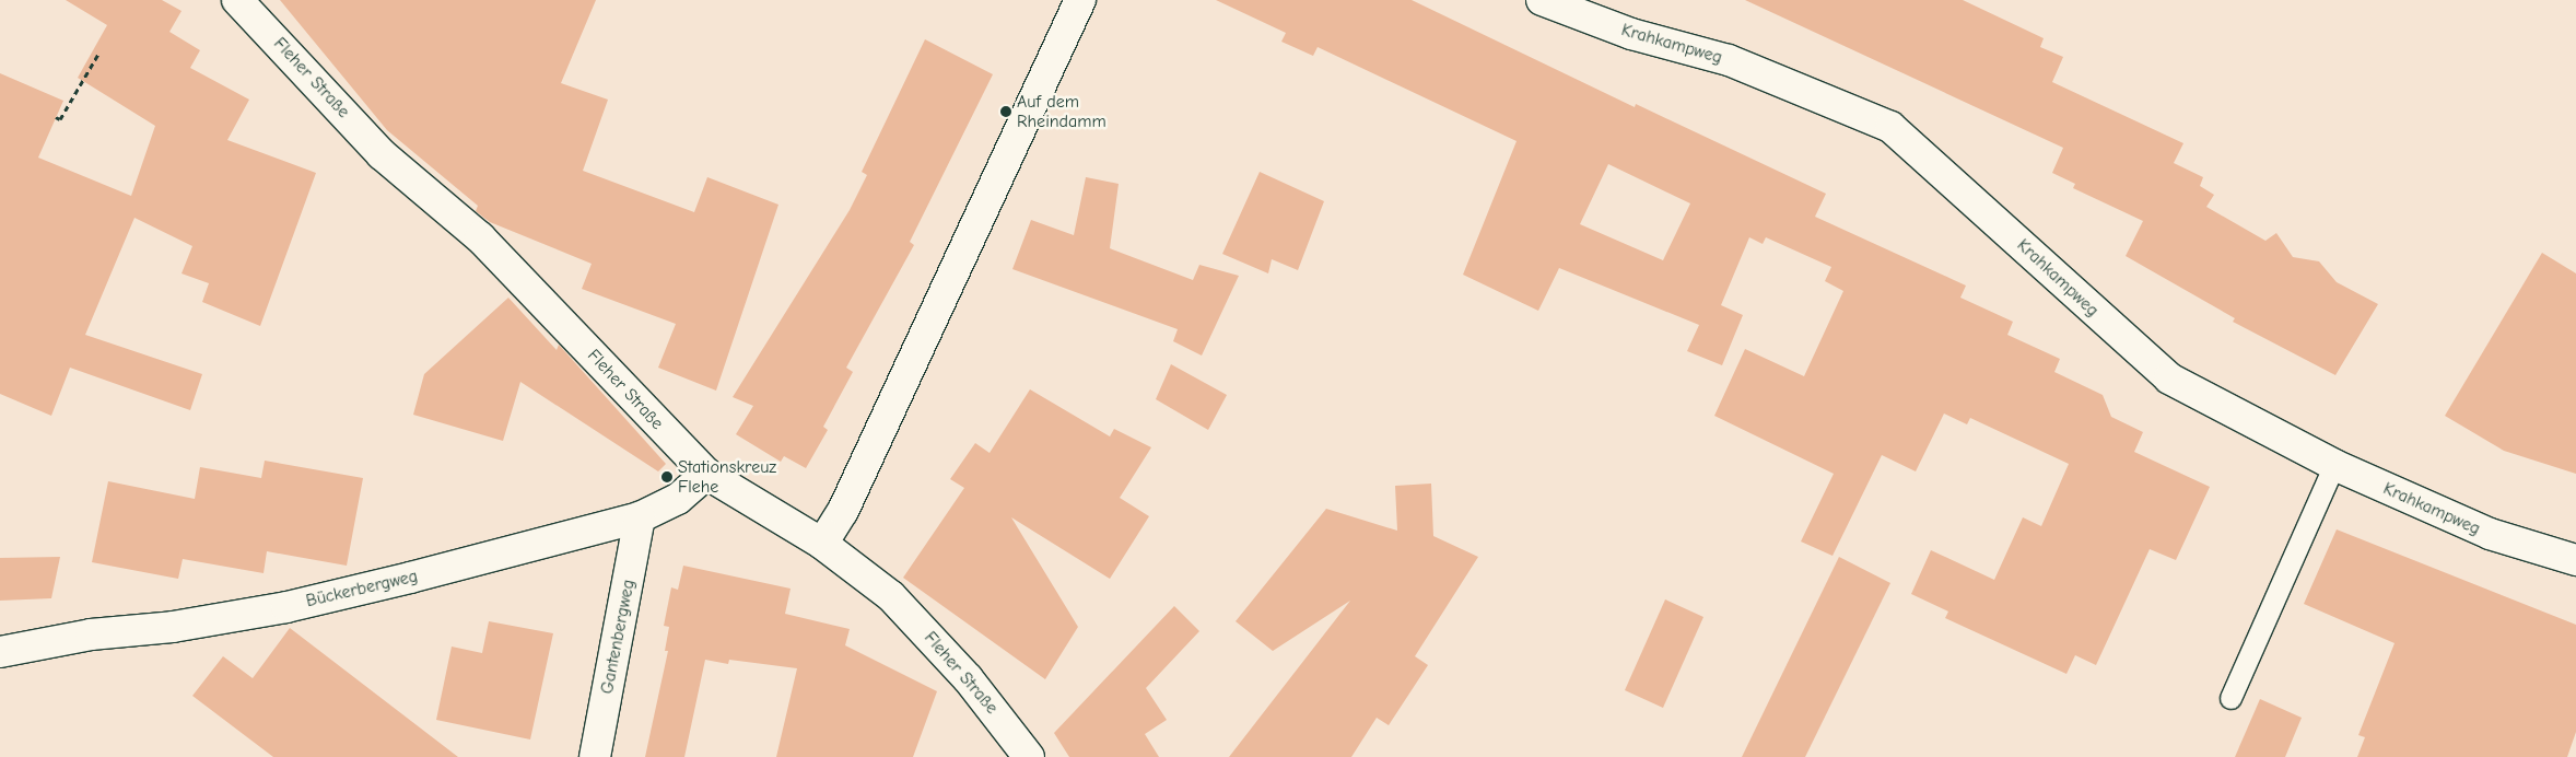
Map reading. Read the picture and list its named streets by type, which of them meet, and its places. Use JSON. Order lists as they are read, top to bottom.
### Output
{
  "streets": {
    "street": [
      "Krahkampweg",
      "Fleher Straße",
      "Bückerbergweg",
      "Gantenbergweg"
    ]
  },
  "crossings": [
    ["Fleher Straße", "Bückerbergweg"],
    ["Bückerbergweg", "Gantenbergweg"]
  ],
  "places": ["Auf dem Rheindamm", "Stationskreuz Flehe"]
}
